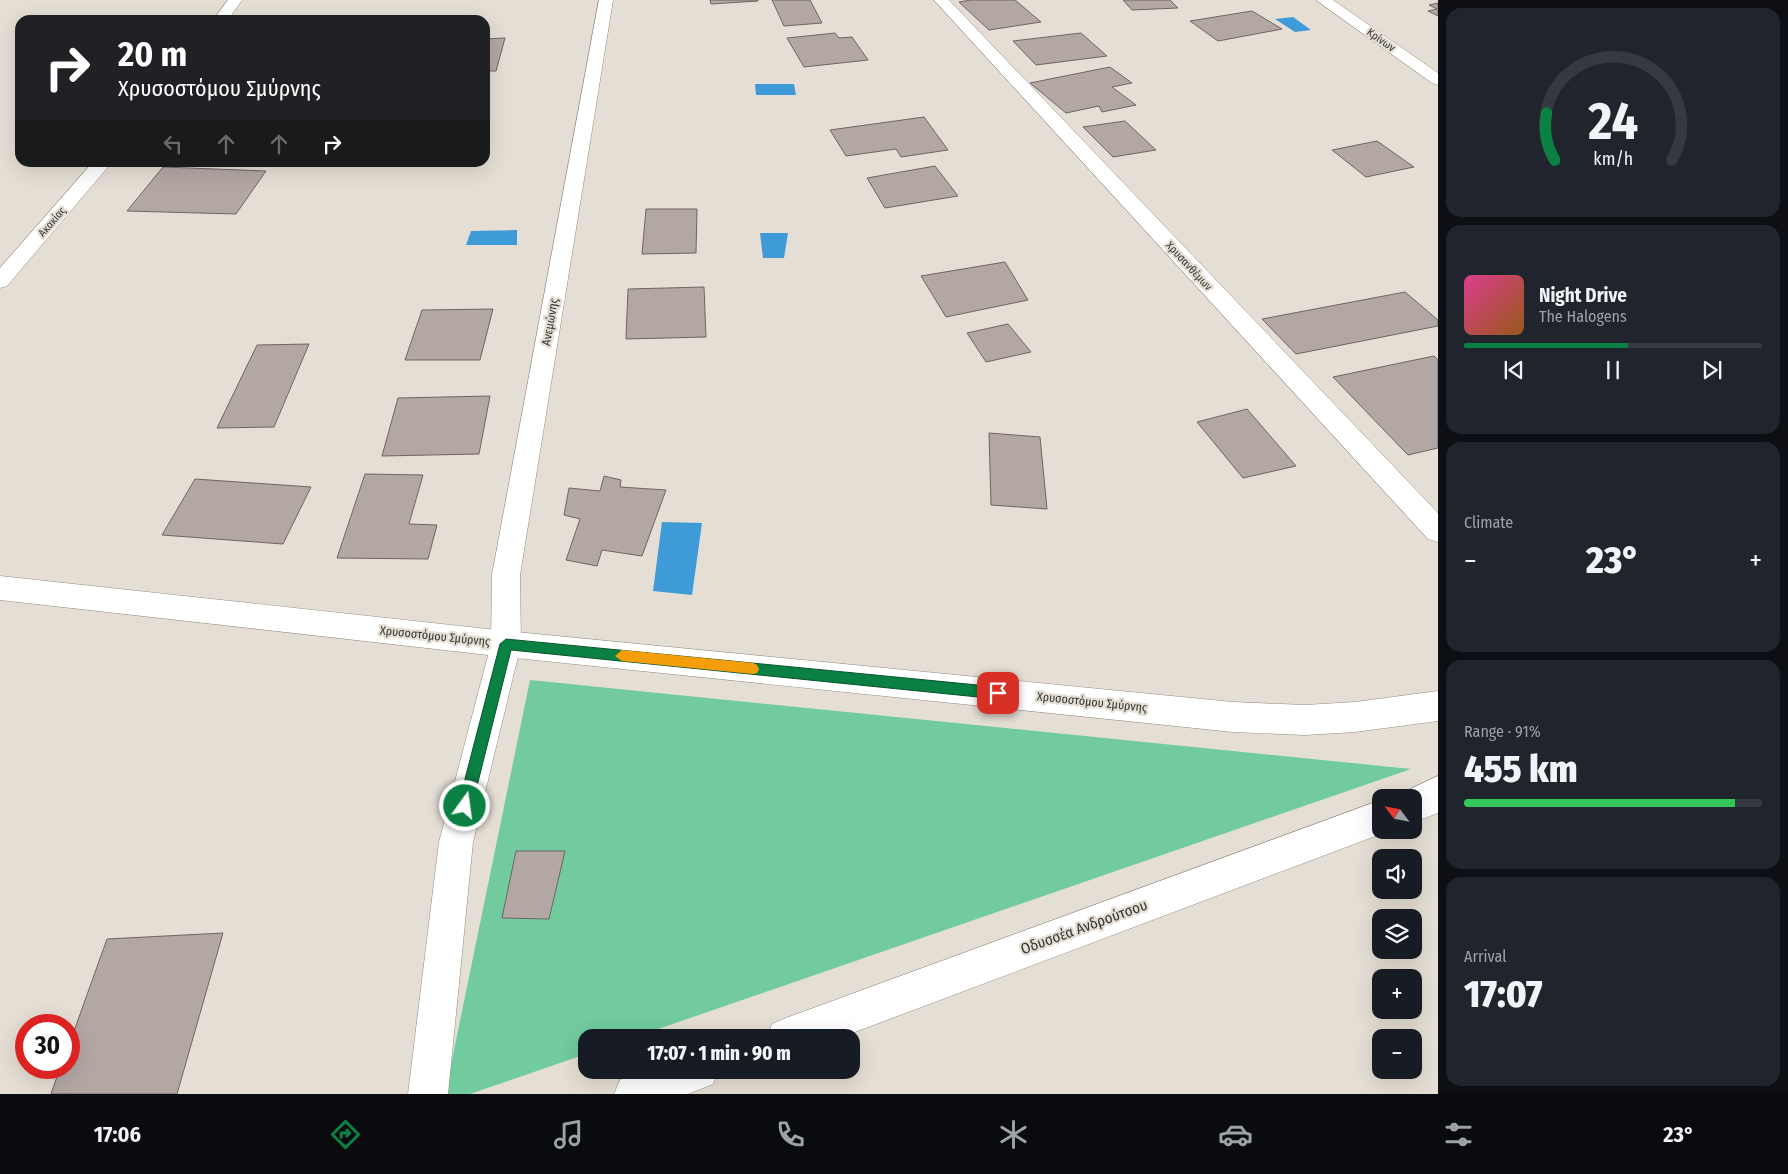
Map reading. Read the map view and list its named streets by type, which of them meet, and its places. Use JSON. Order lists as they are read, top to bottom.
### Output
{
  "streets": {
    "street": [
      "Κρίνων",
      "Ακακίας",
      "Χρυσανθέμων",
      "Ανεμώνης",
      "Χρυσοστόμου Σμύρνης",
      "Οδυσσέα Ανδρούτσου"
    ]
  },
  "crossings": [
    ["Ανεμώνης", "Χρυσοστόμου Σμύρνης"]
  ],
  "north": "top left",
  "page": {
    "turn": ["20 m", "Χρυσοστόμου Σμύρνης"],
    "song": ["Night Drive", "The Halogens"],
    "tile": [
      "Climate",
      ["Range · 91%", "455 km"],
      ["Arrival", "17:07"]
    ],
    "heat": ["−", "23°", "+"],
    "map_buttons": ["+", "−"],
    "limit": "30",
    "trip": "17:07 · 1 min · 90 m",
    "tabs": ["17:06", "23°"],
    "gauge": ["24", "km/h"]
  }
}
